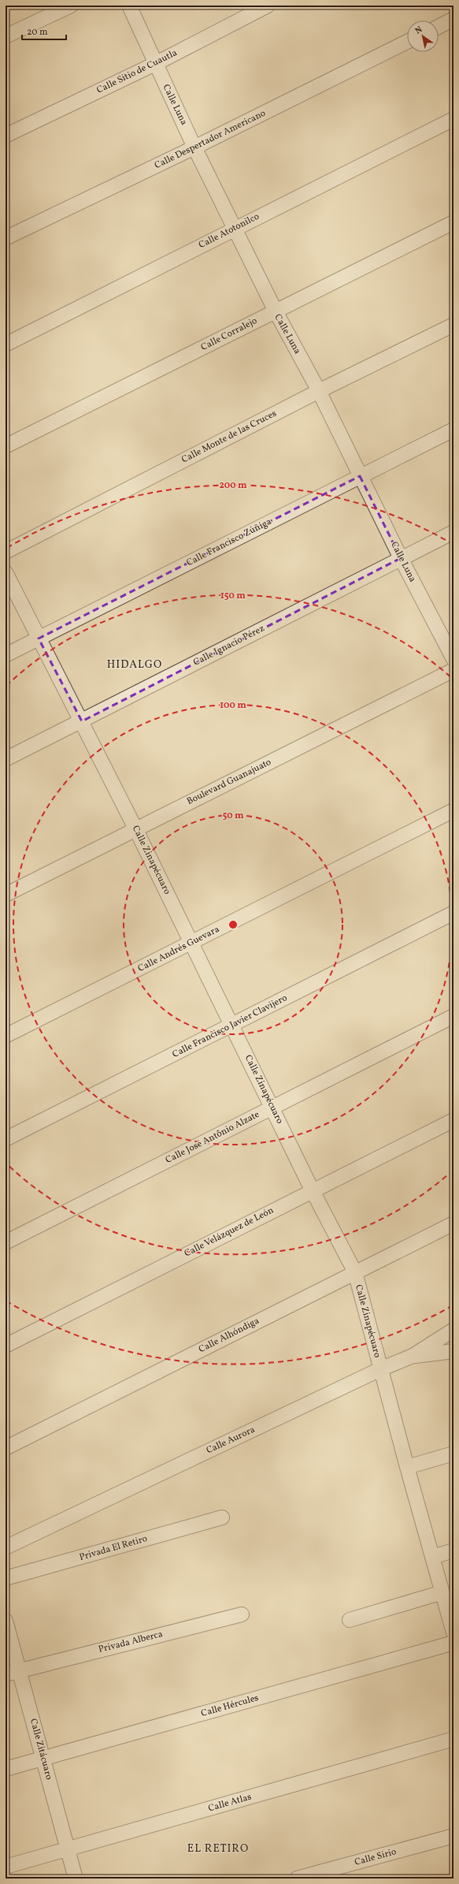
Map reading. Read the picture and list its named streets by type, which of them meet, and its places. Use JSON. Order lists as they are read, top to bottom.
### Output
{
  "streets": {
    "street": [
      "Calle Sitio de Cuautla",
      "Calle Luna",
      "Calle Despertador Americano",
      "Calle Atotonilco",
      "Calle Corralejo",
      "Calle Monte de las Cruces",
      "Calle Francisco Zúñiga",
      "Calle Ignacio Pérez",
      "Boulevard Guanajuato",
      "Calle Zinapécuaro",
      "Calle Andrés Guevara",
      "Calle Francisco Javier Clavijero",
      "Calle José Antônio Alzate",
      "Calle Velázquez de León",
      "Calle Alhóndiga",
      "Calle Aurora",
      "Privada El Retiro",
      "Privada Alberca",
      "Calle Hércules",
      "Calle Zitácuaro",
      "Calle Atlas",
      "Calle Sirio"
    ]
  },
  "crossings": [
    ["Calle Sitio de Cuautla", "Calle Luna"],
    ["Calle Luna", "Calle Despertador Americano"],
    ["Calle Luna", "Calle Atotonilco"],
    ["Calle Luna", "Calle Corralejo"],
    ["Calle Luna", "Calle Monte de las Cruces"],
    ["Calle Luna", "Calle Francisco Zúñiga"],
    ["Calle Luna", "Calle Ignacio Pérez"],
    ["Calle Francisco Zúñiga", "Calle Zinapécuaro"],
    ["Calle Ignacio Pérez", "Calle Zinapécuaro"],
    ["Boulevard Guanajuato", "Calle Zinapécuaro"],
    ["Calle Zinapécuaro", "Calle Andrés Guevara"],
    ["Calle Zinapécuaro", "Calle Francisco Javier Clavijero"],
    ["Calle Zinapécuaro", "Calle José Antônio Alzate"],
    ["Calle Zinapécuaro", "Calle Velázquez de León"],
    ["Calle Zinapécuaro", "Calle Alhóndiga"],
    ["Calle Zinapécuaro", "Calle Aurora"],
    ["Privada Alberca", "Calle Zitácuaro"],
    ["Calle Hércules", "Calle Zitácuaro"],
    ["Calle Zitácuaro", "Calle Atlas"]
  ],
  "districts": ["HIDALGO", "EL RETIRO"],
  "scale_bar": "20 m",
  "north": "top left",
  "rings": [
    "200 m",
    "150 m",
    "100 m",
    "50 m"
  ]
}
